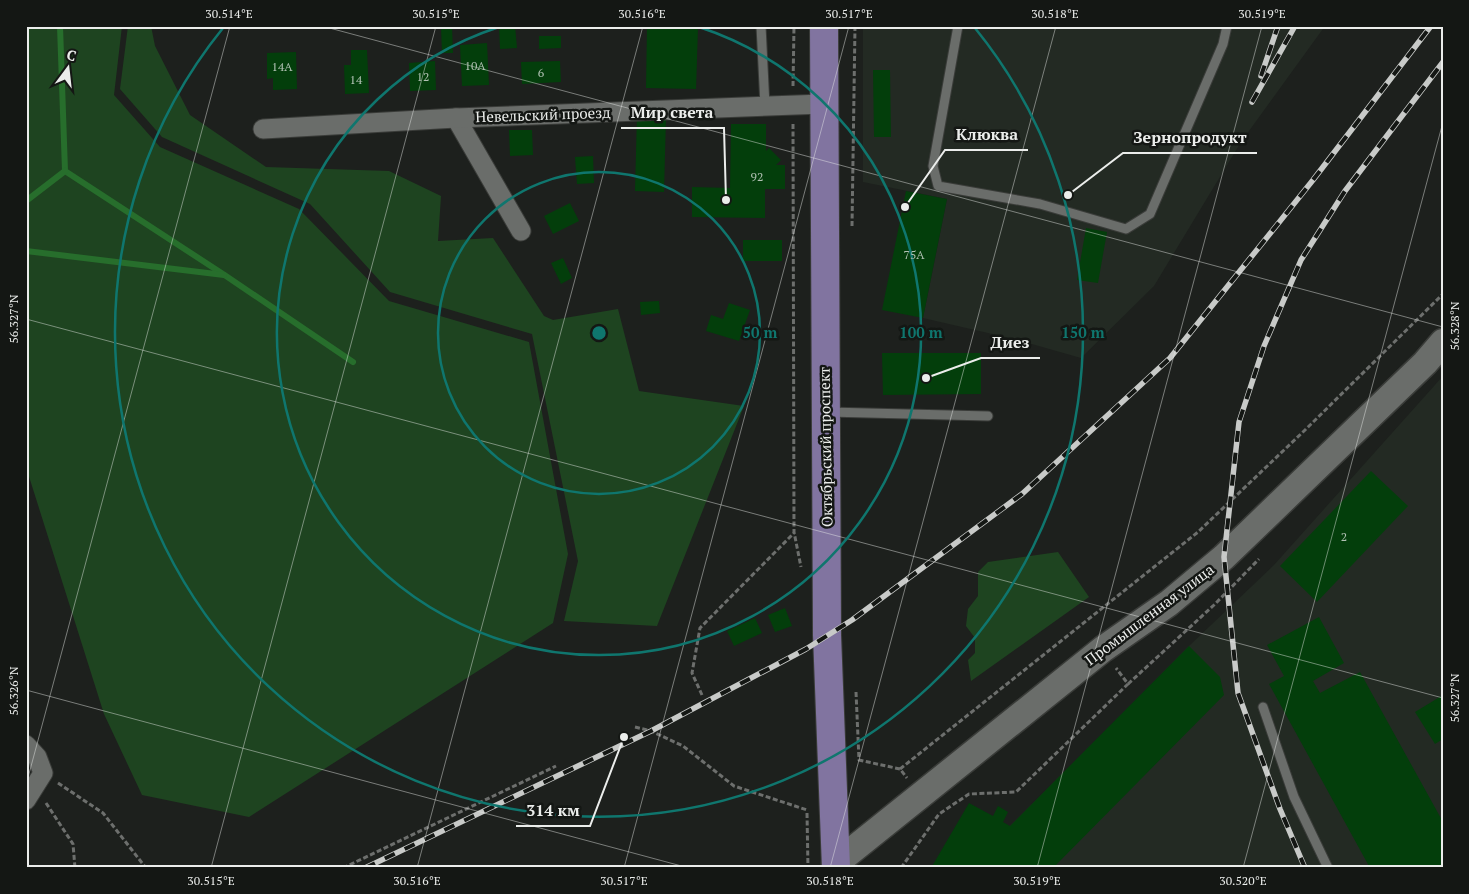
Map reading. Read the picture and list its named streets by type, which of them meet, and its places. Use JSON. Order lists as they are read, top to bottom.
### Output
{
  "streets": {
    "main road": ["Октябрьский проспект", "Промышленная улица"],
    "street": ["Невельский проезд"]
  },
  "crossings": [
    ["Невельский проезд", "Октябрьский проспект"],
    ["Октябрьский проспект", "Промышленная улица"]
  ],
  "places": [
    "Зернопродукт",
    "Мир света",
    "Клюква",
    "Диез",
    "314 км"
  ],
  "house_numbers": [
    "10А",
    "14А",
    "6",
    "12",
    "14",
    "92",
    "75А",
    "2"
  ],
  "north": "top",
  "coordinates": [
    "30.514°E",
    "30.515°E",
    "30.516°E",
    "30.517°E",
    "30.518°E",
    "30.519°E",
    "56.327°N",
    "56.328°N",
    "56.326°N",
    "30.520°E"
  ],
  "rings": ["50 m", "100 m", "150 m"]
}
